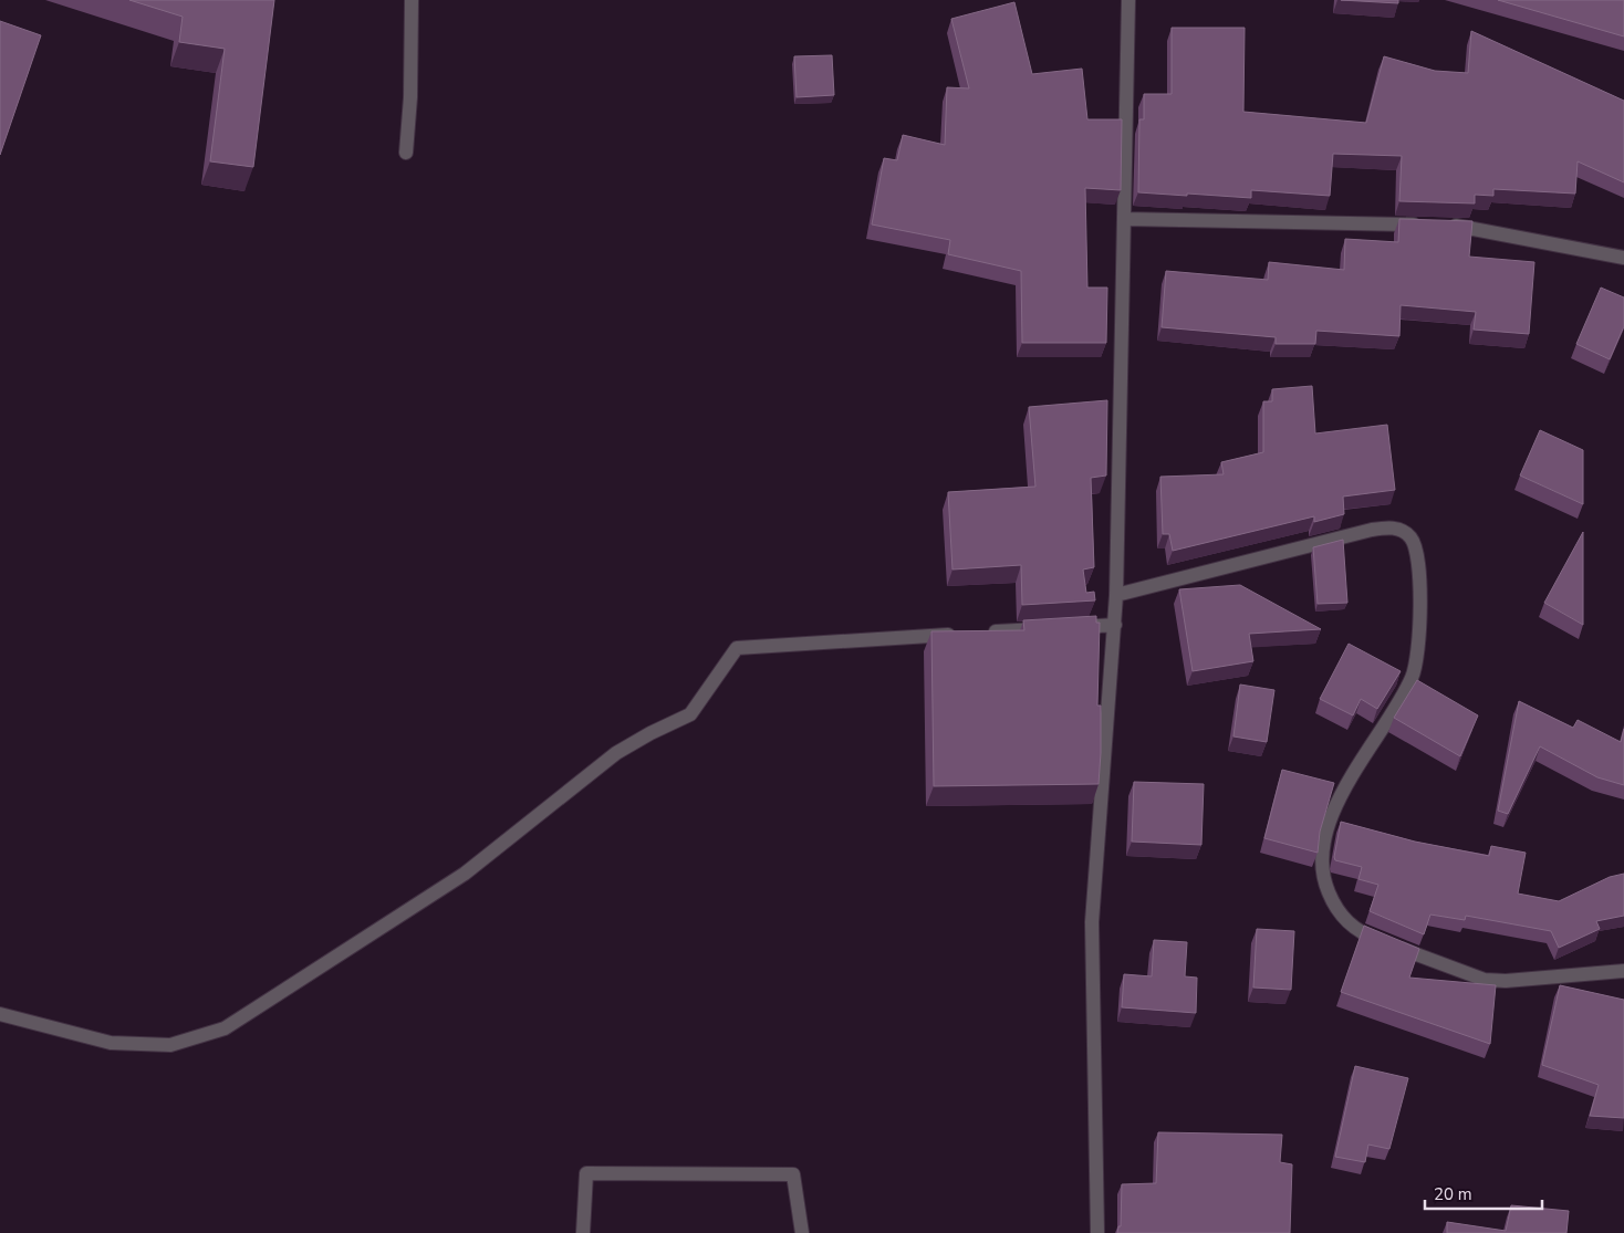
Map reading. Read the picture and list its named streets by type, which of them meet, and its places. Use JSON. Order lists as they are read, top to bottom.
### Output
{
  "scale_bar": "20 m"
}
